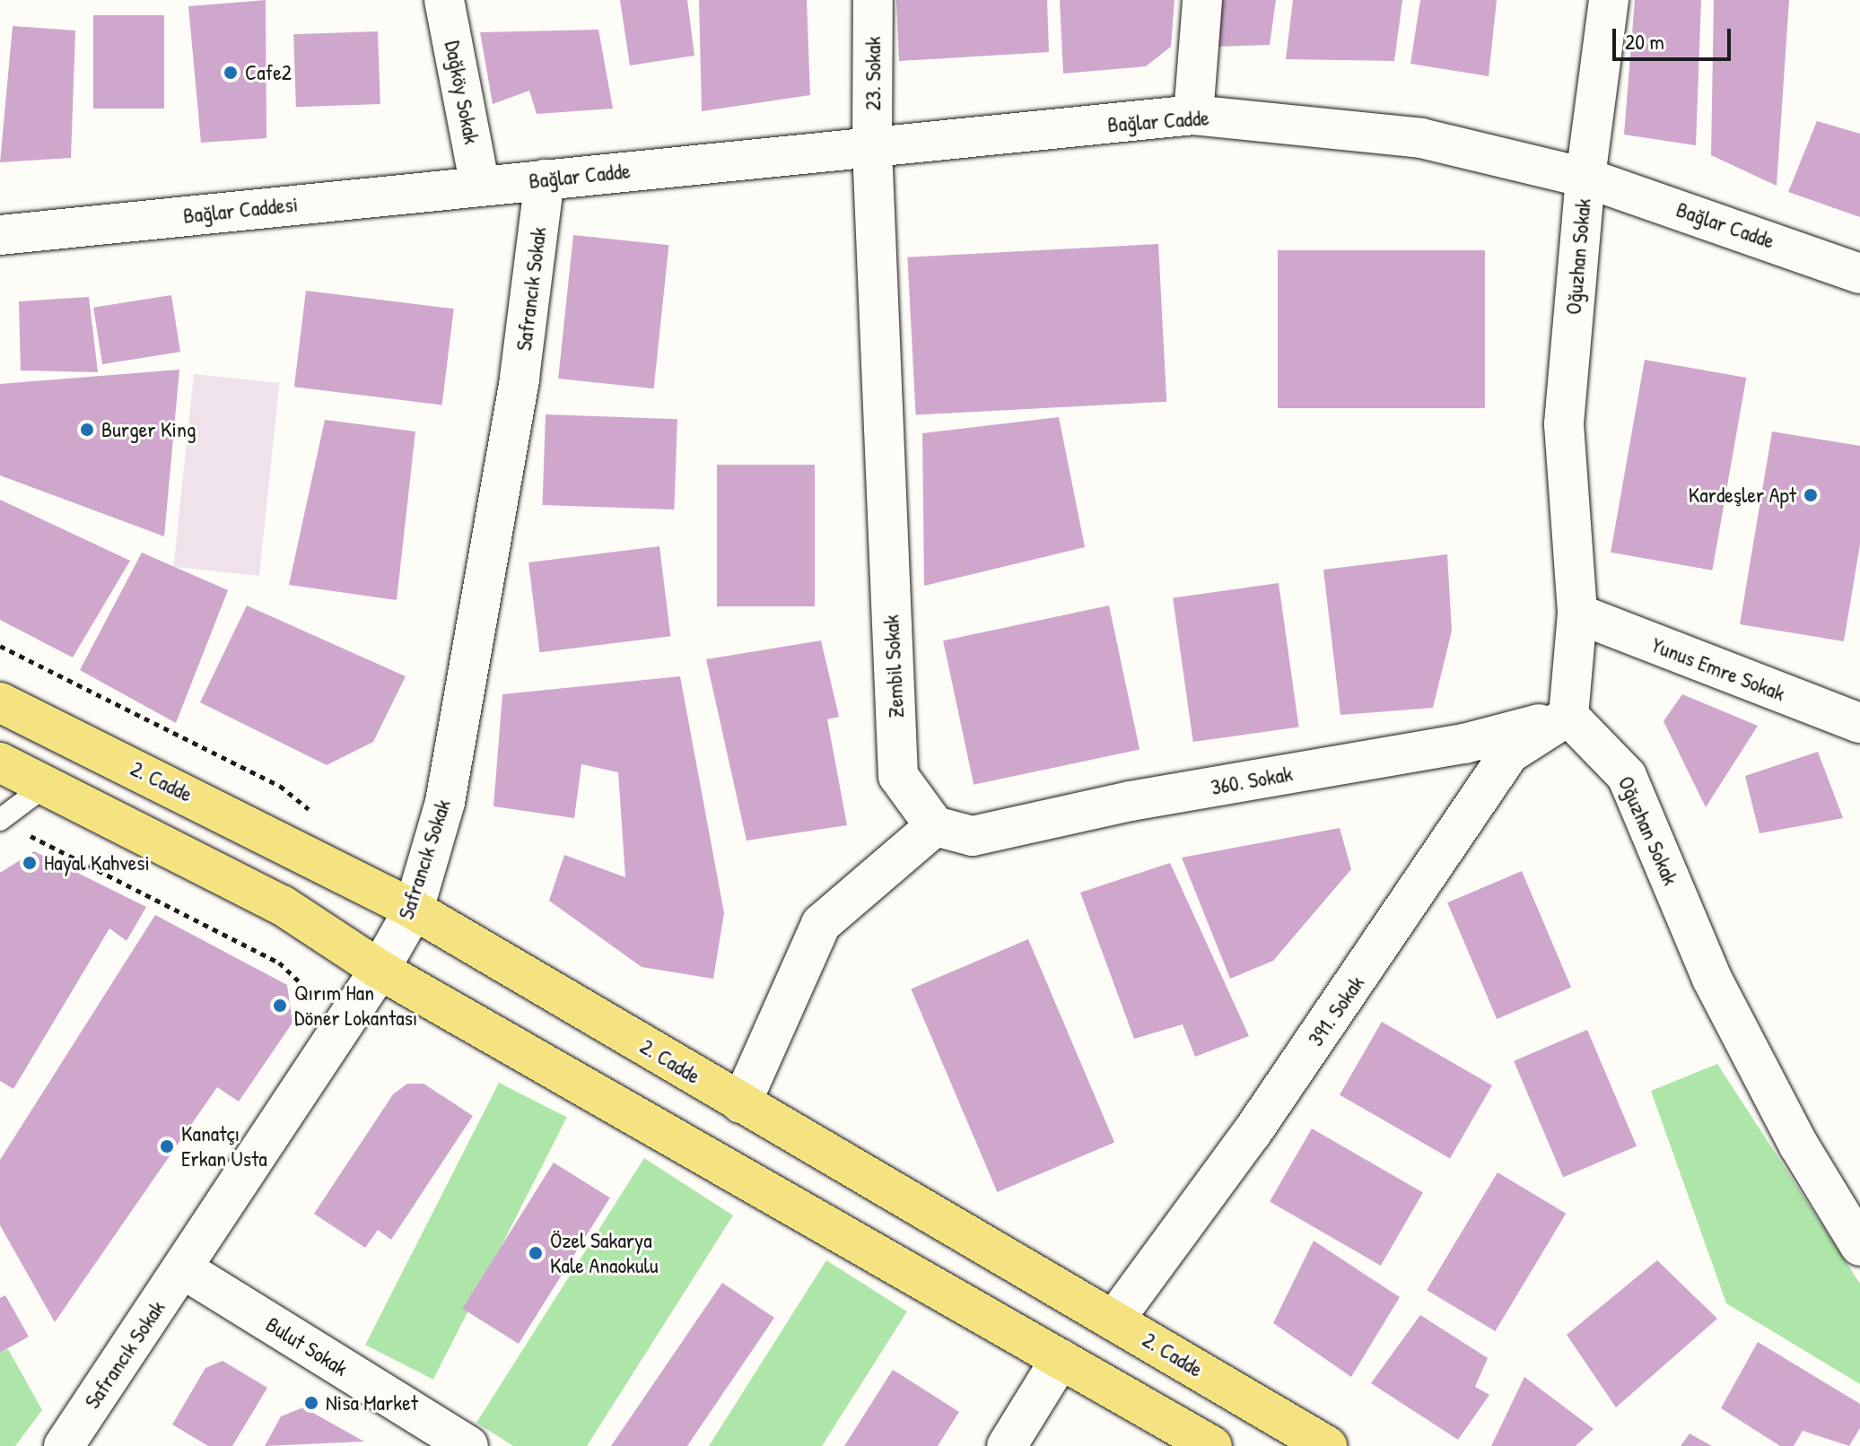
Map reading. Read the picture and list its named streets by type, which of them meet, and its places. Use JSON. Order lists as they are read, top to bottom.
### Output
{
  "streets": {
    "main road": ["2. Cadde"],
    "street": [
      "23. Sokak",
      "Dağköy Sokak",
      "Bağlar Cadde",
      "Bağlar Caddesi",
      "Oğuzhan Sokak",
      "Safrancık Sokak",
      "Zembil Sokak",
      "Yunus Emre Sokak",
      "360. Sokak",
      "391. Sokak",
      "Bulut Sokak"
    ]
  },
  "crossings": [
    ["23. Sokak", "Bağlar Cadde"],
    ["23. Sokak", "Zembil Sokak"],
    ["Dağköy Sokak", "Bağlar Cadde"],
    ["Dağköy Sokak", "Bağlar Caddesi"],
    ["Bağlar Cadde", "Bağlar Caddesi"],
    ["Bağlar Cadde", "Oğuzhan Sokak"],
    ["Bağlar Cadde", "Safrancık Sokak"],
    ["Bağlar Cadde", "Zembil Sokak"],
    ["Oğuzhan Sokak", "Yunus Emre Sokak"],
    ["Oğuzhan Sokak", "360. Sokak"],
    ["Oğuzhan Sokak", "391. Sokak"],
    ["Safrancık Sokak", "2. Cadde"],
    ["Safrancık Sokak", "Bulut Sokak"],
    ["Zembil Sokak", "360. Sokak"],
    ["360. Sokak", "391. Sokak"],
    ["2. Cadde", "391. Sokak"]
  ],
  "places": [
    "Cafe2",
    "Burger King",
    "Kardeşler Apt",
    "Hayal Kahvesi",
    "Qırım Han Döner Lokantası",
    "Kanatçı Erkan Usta",
    "Özel Sakarya Kale Anaokulu",
    "Nisa Market"
  ],
  "scale_bar": "20 m"
}
